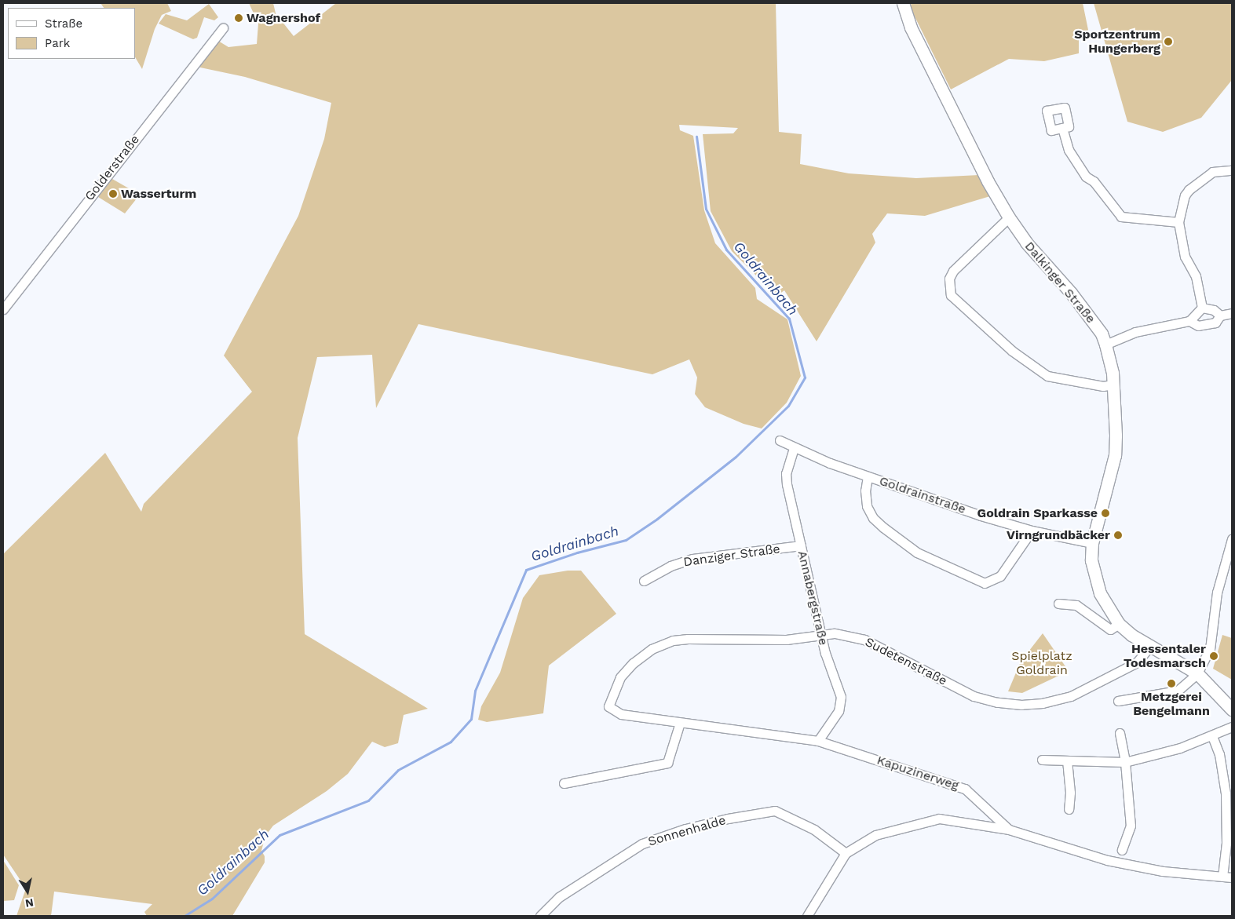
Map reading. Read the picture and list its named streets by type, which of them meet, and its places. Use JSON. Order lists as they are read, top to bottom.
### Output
{
  "streets": {
    "street": [
      "Golderstraße",
      "Dalkinger Straße",
      "Goldrainstraße",
      "Danziger Straße",
      "Annabergstraße",
      "Sudetenstraße",
      "Kapuzinerweg",
      "Sonnenhalde"
    ]
  },
  "crossings": [
    ["Dalkinger Straße", "Goldrainstraße"],
    ["Dalkinger Straße", "Sudetenstraße"],
    ["Goldrainstraße", "Annabergstraße"],
    ["Danziger Straße", "Annabergstraße"],
    ["Annabergstraße", "Sudetenstraße"],
    ["Annabergstraße", "Kapuzinerweg"],
    ["Sudetenstraße", "Kapuzinerweg"]
  ],
  "water": ["Goldrainbach"],
  "parks": ["Spielplatz Goldrain"],
  "places": [
    "Wagnershof",
    "Sportzentrum Hungerberg",
    "Wasserturm",
    "Goldrain Sparkasse",
    "Virngrundbäcker",
    "Hessentaler Todesmarsch",
    "Metzgerei Bengelmann"
  ],
  "legend": ["Straße", "Park"],
  "north": "bottom"
}
